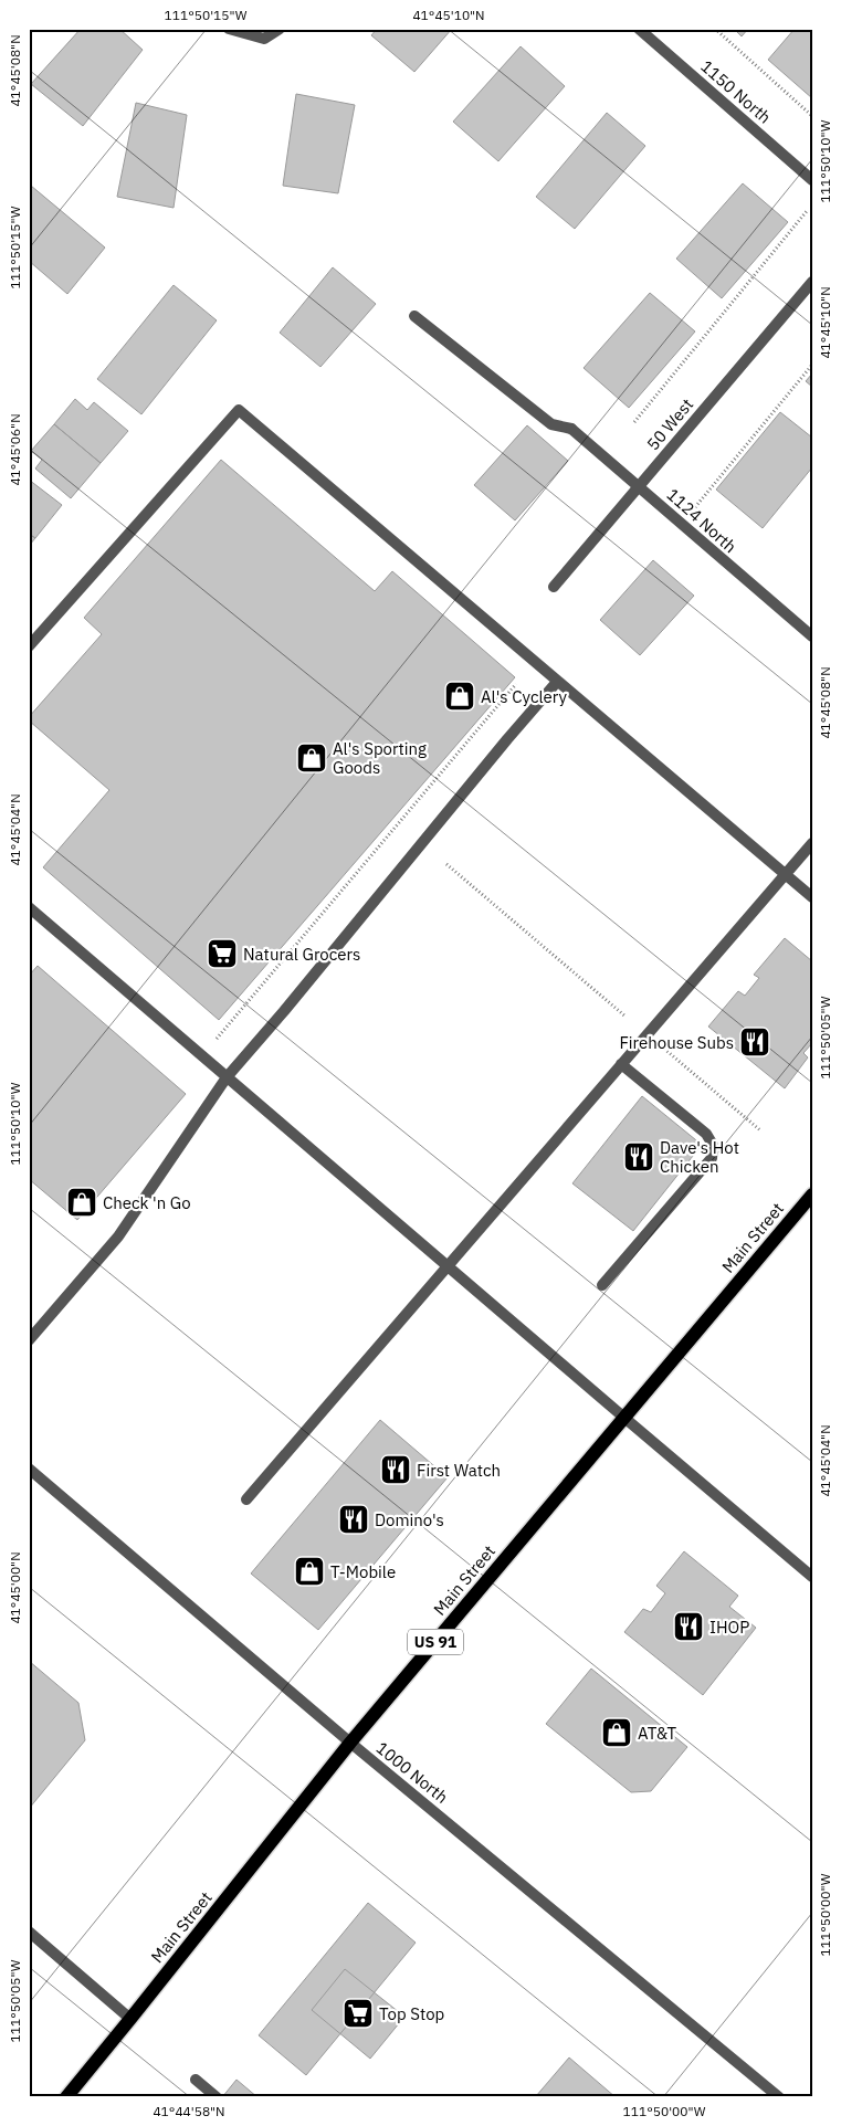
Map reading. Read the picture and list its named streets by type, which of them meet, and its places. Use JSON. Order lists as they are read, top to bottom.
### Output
{
  "streets": {
    "main road": ["Main Street", "US 91"],
    "street": [
      "1150 North",
      "50 West",
      "1124 North",
      "1000 North"
    ]
  },
  "crossings": [
    ["50 West", "1124 North"],
    ["Main Street", "1000 North"]
  ],
  "places": {
    "shop": [
      "Al's Cyclery",
      "Al's Sporting Goods",
      "Check 'n Go",
      "T-Mobile",
      "AT&T"
    ],
    "supermarket": ["Natural Grocers", "Top Stop"],
    "restaurant": [
      "Firehouse Subs",
      "Dave's Hot Chicken",
      "First Watch",
      "Domino's",
      "IHOP"
    ]
  },
  "coordinates": [
    "111°50'15\"W",
    "41°45'10\"N",
    "41°45'08\"N",
    "111°50'10\"W",
    "41°45'06\"N",
    "41°45'04\"N",
    "111°50'05\"W",
    "41°45'00\"N",
    "111°50'00\"W",
    "41°44'58\"N"
  ]
}
